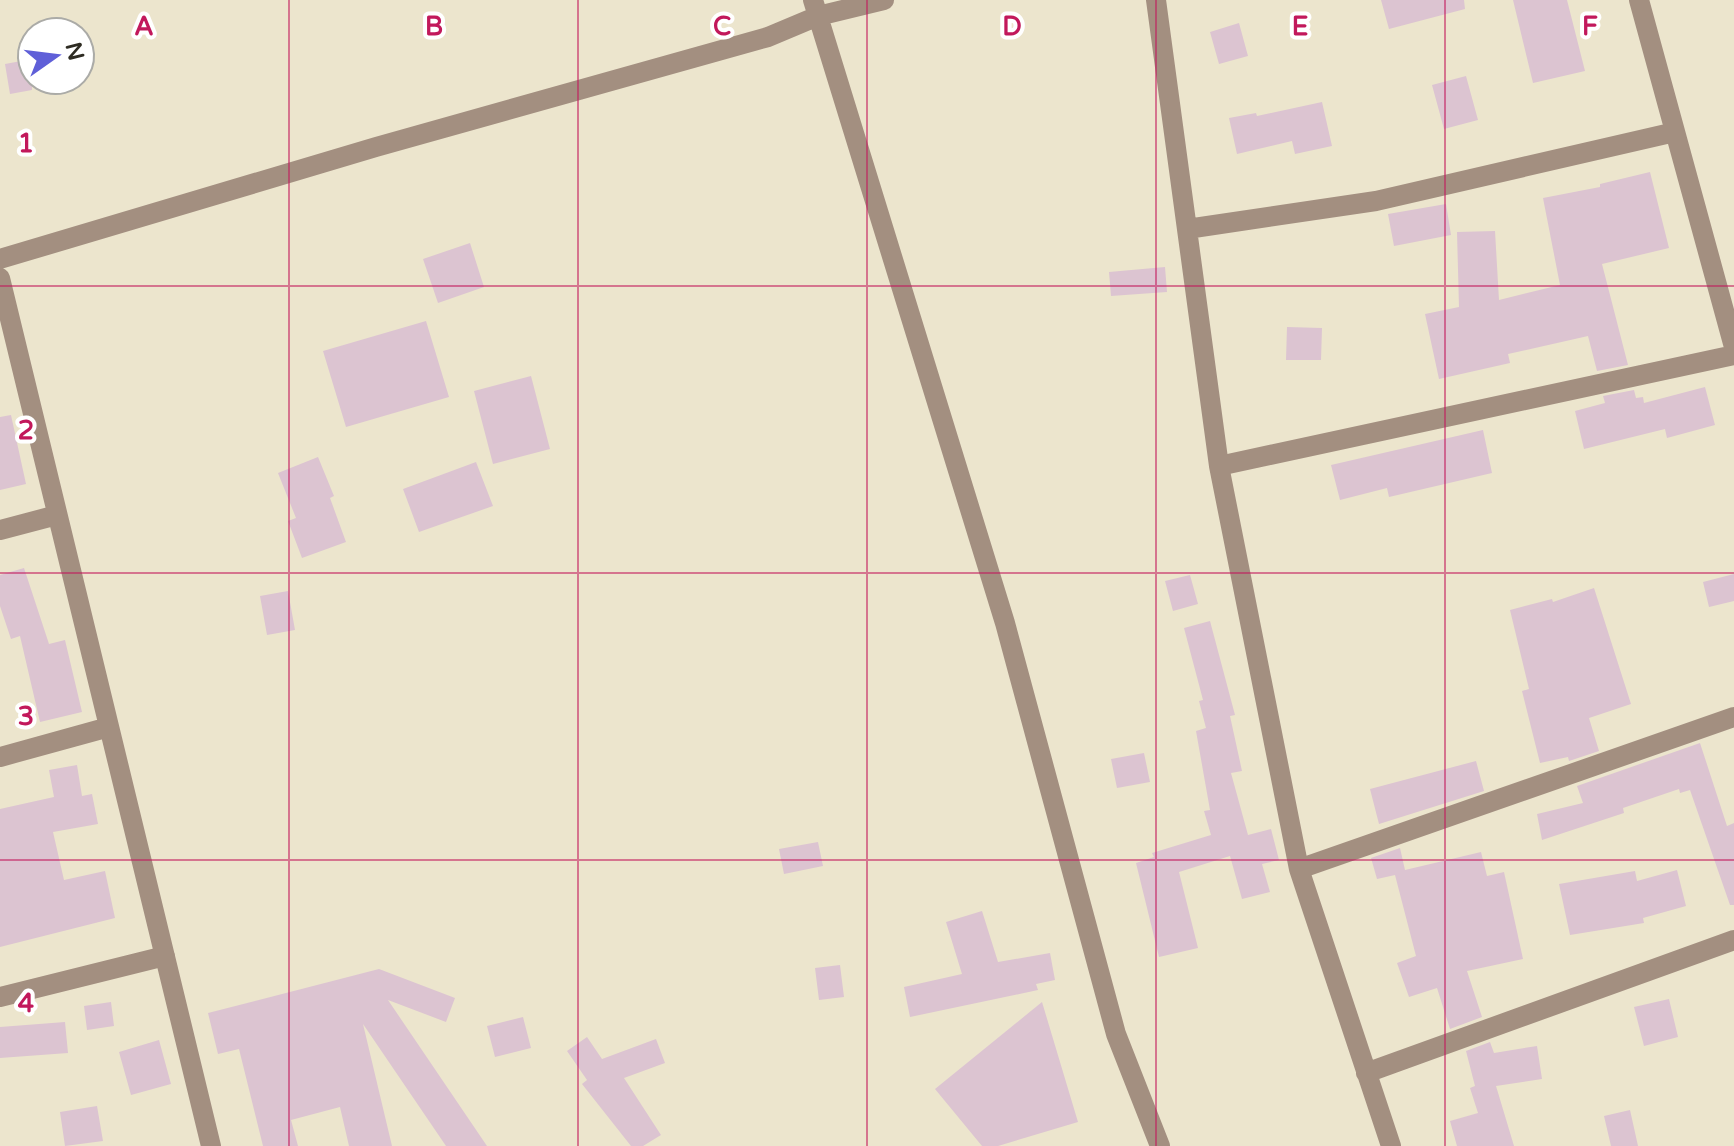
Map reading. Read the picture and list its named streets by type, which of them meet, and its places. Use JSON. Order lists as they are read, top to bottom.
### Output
{
  "north": "right",
  "grid": {
    "columns": [
      "A",
      "B",
      "C",
      "D",
      "E",
      "F"
    ],
    "rows": [
      "1",
      "2",
      "3",
      "4"
    ]
  }
}
